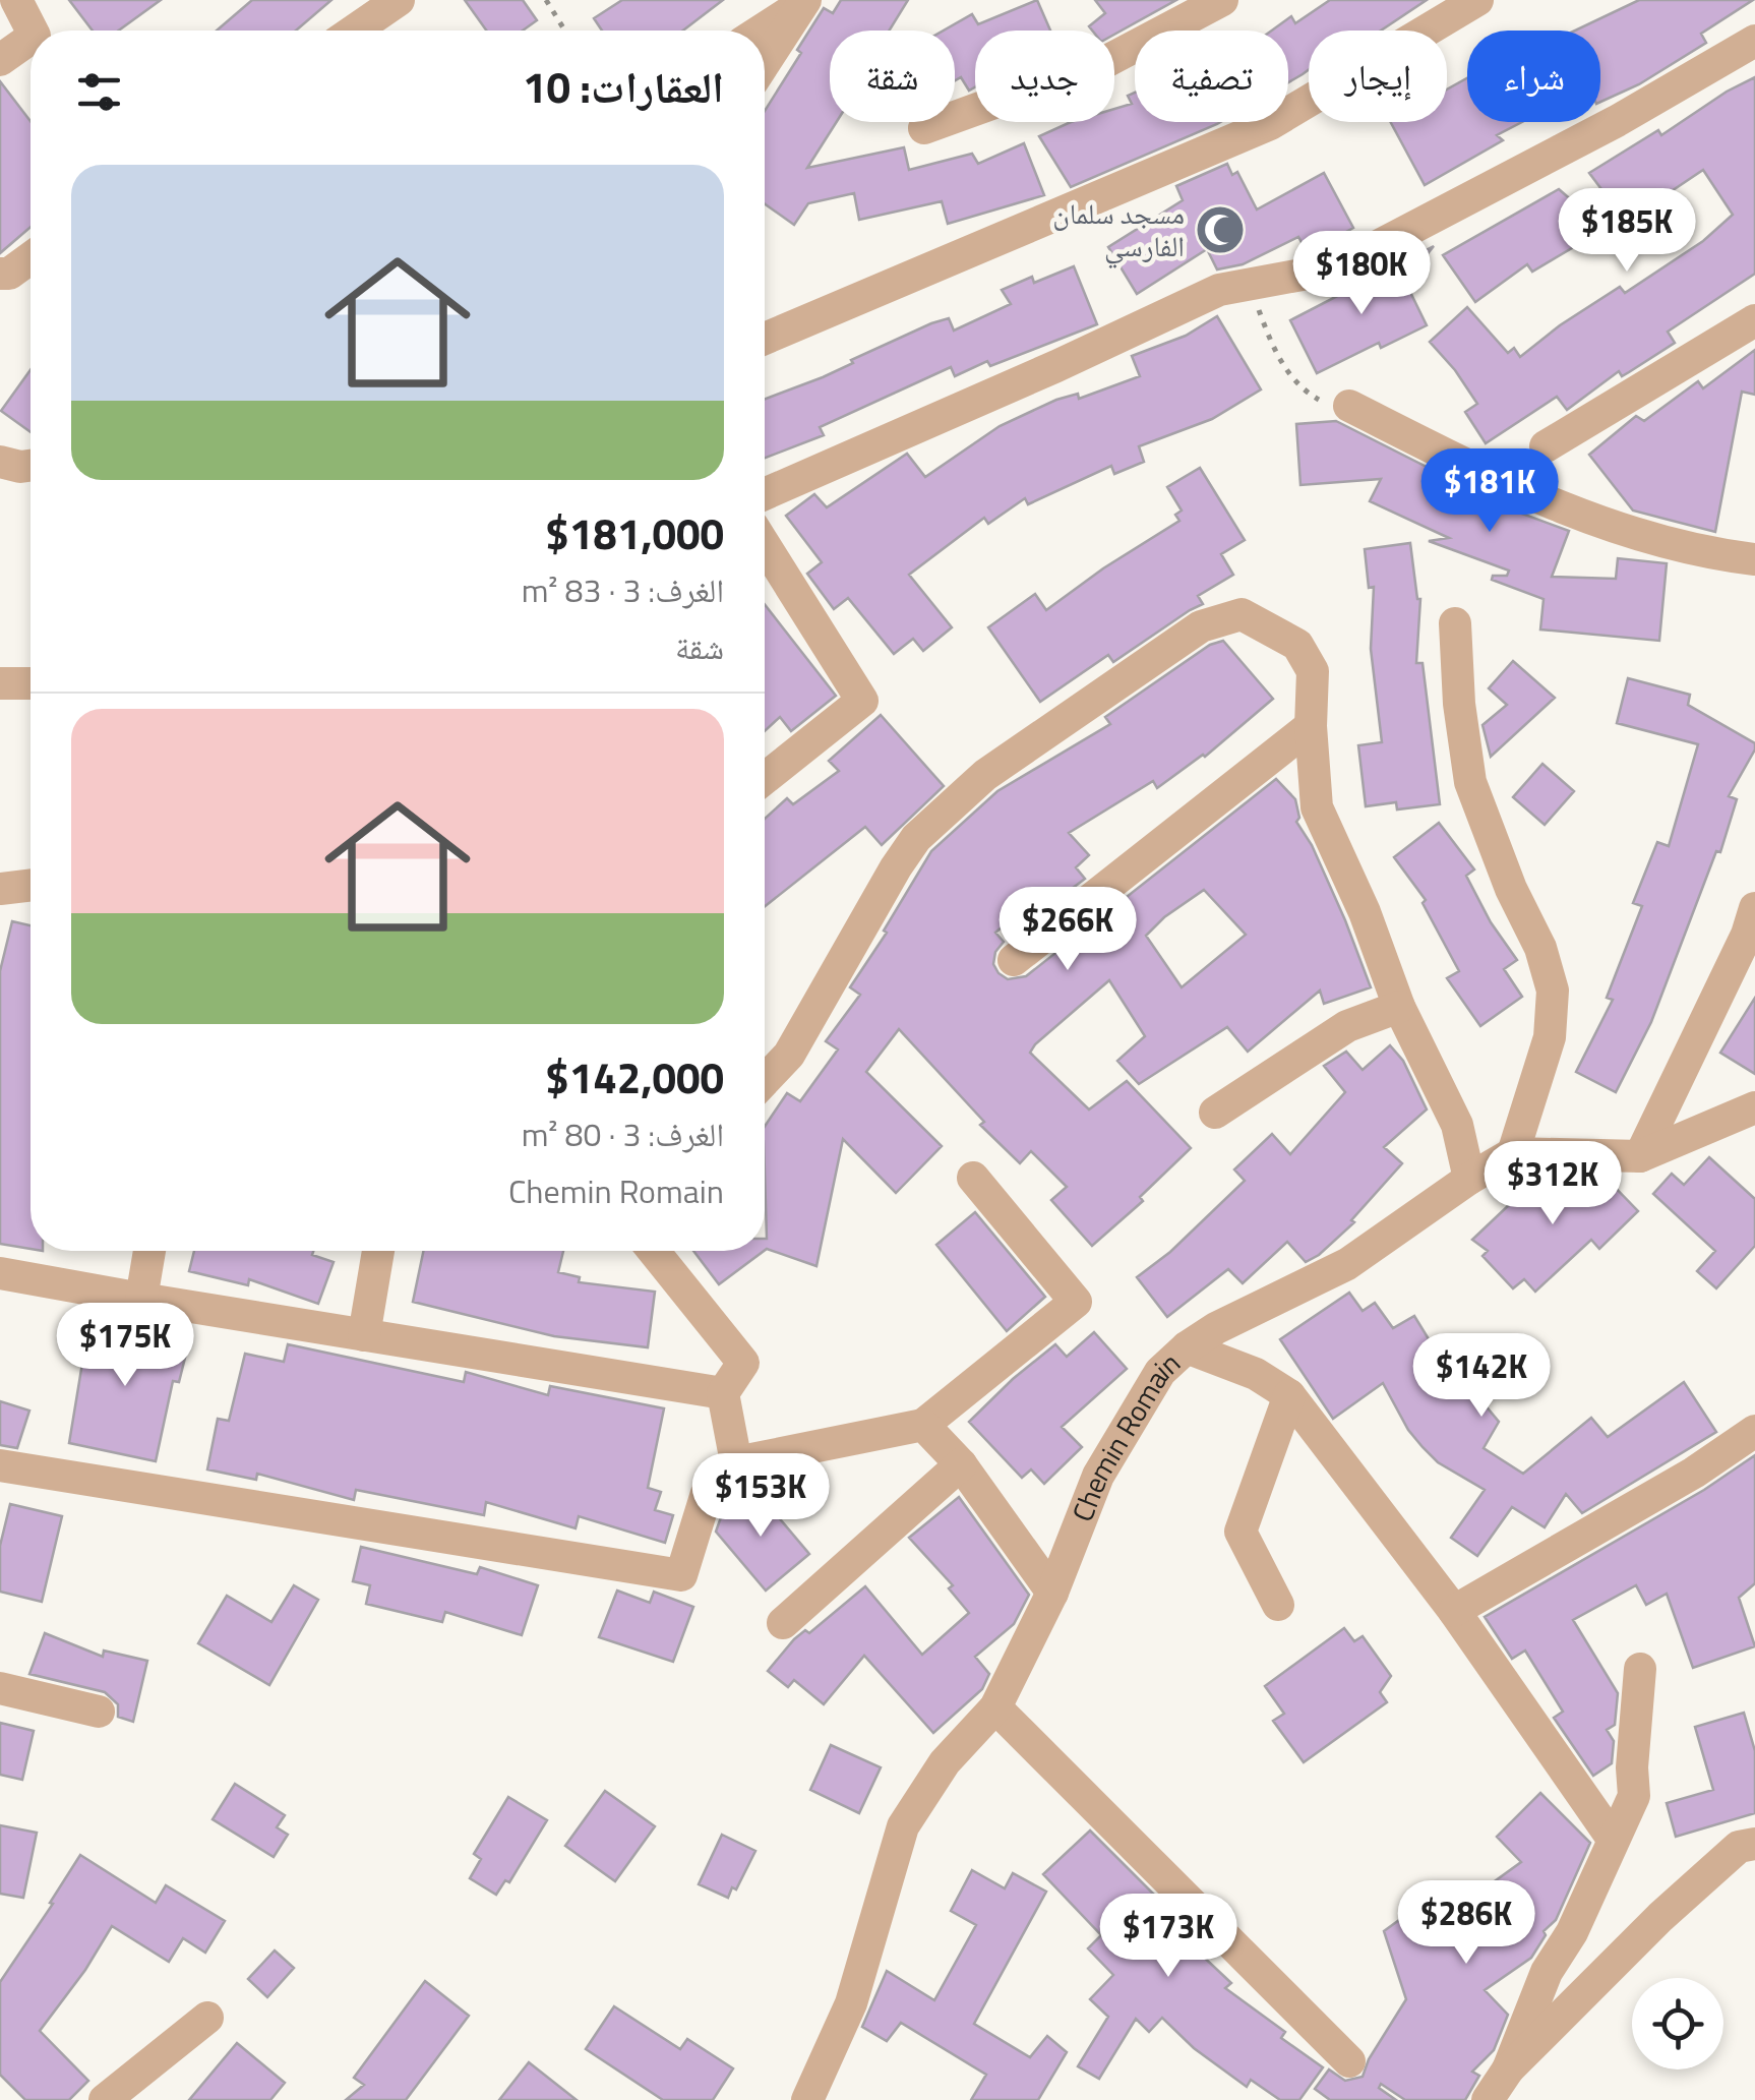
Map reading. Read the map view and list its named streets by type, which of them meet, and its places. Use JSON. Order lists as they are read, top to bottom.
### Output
{
  "streets": {
    "street": ["Chemin Romain"]
  },
  "places": {
    "mosque": ["مسجد سلمان الفارسي"]
  },
  "page": {
    "chip": [
      "شراء",
      "إيجار",
      "تصفية",
      "جديد",
      "شقة"
    ],
    "heading": "العقارات: 10",
    "list": [
      {
        "name": "$181,000",
        "note": "الغرف: 3 · 83 m² · شقة"
      },
      {
        "name": "$142,000",
        "note": "الغرف: 3 · 80 m² · Chemin Romain"
      }
    ],
    "price": [
      "$185K",
      "$180K",
      "$181K",
      "$266K",
      "$312K",
      "$175K",
      "$142K",
      "$153K",
      "$286K",
      "$173K"
    ]
  }
}
